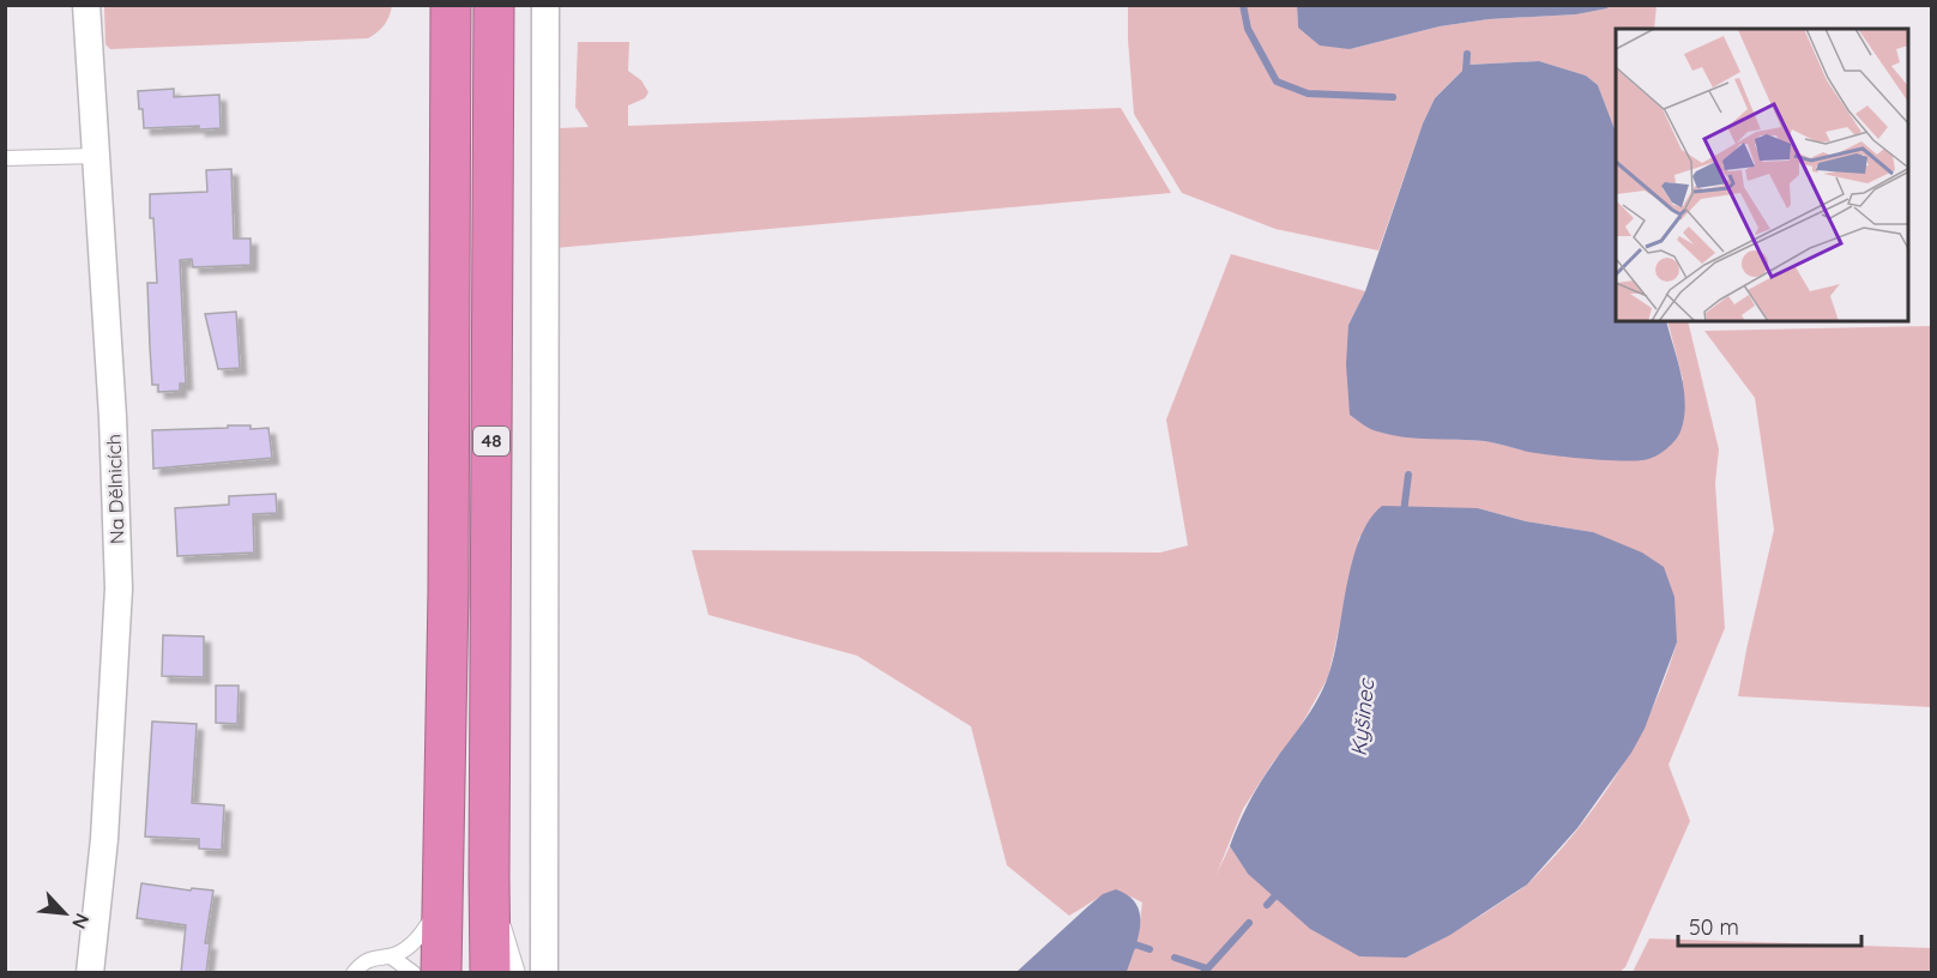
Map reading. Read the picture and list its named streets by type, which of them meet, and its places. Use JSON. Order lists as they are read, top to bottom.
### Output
{
  "streets": {
    "highway": ["48"],
    "street": ["Na Dělnicích"]
  },
  "water": ["Kyšinec"],
  "scale_bar": "50 m",
  "north": "bottom right"
}
